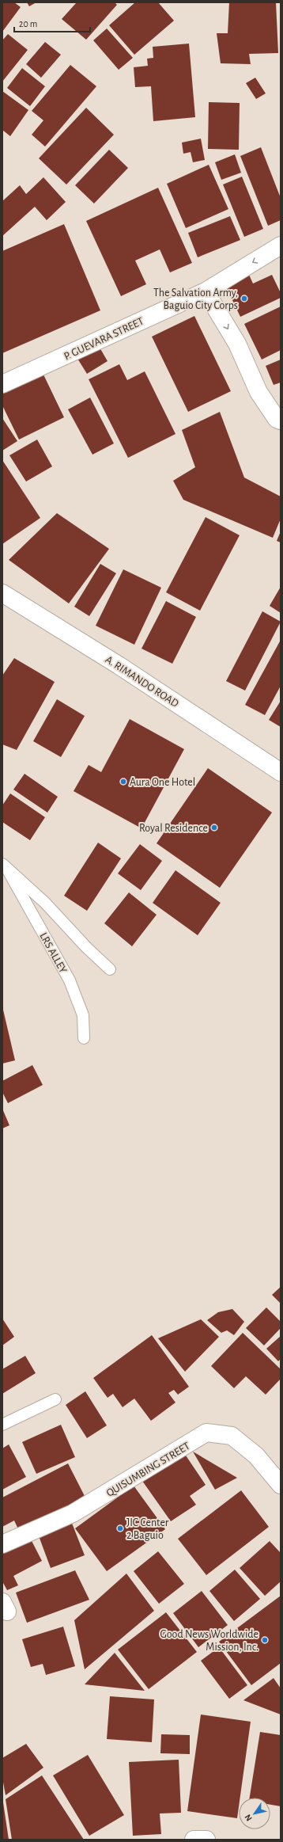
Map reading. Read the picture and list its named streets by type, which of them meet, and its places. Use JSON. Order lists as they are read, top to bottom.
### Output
{
  "streets": {
    "street": ["P. GUEVARA STREET", "A. RIMANDO ROAD", "QUISUMBING STREET"],
    "lane": ["LRS ALLEY"]
  },
  "places": [
    "The Salvation Army, Baguio City Corps",
    "Aura One Hotel",
    "Royal Residence",
    "JIC Center 2 Baguio",
    "Good News Worldwide Mission, Inc."
  ],
  "scale_bar": "20 m",
  "north": "bottom left"
}
